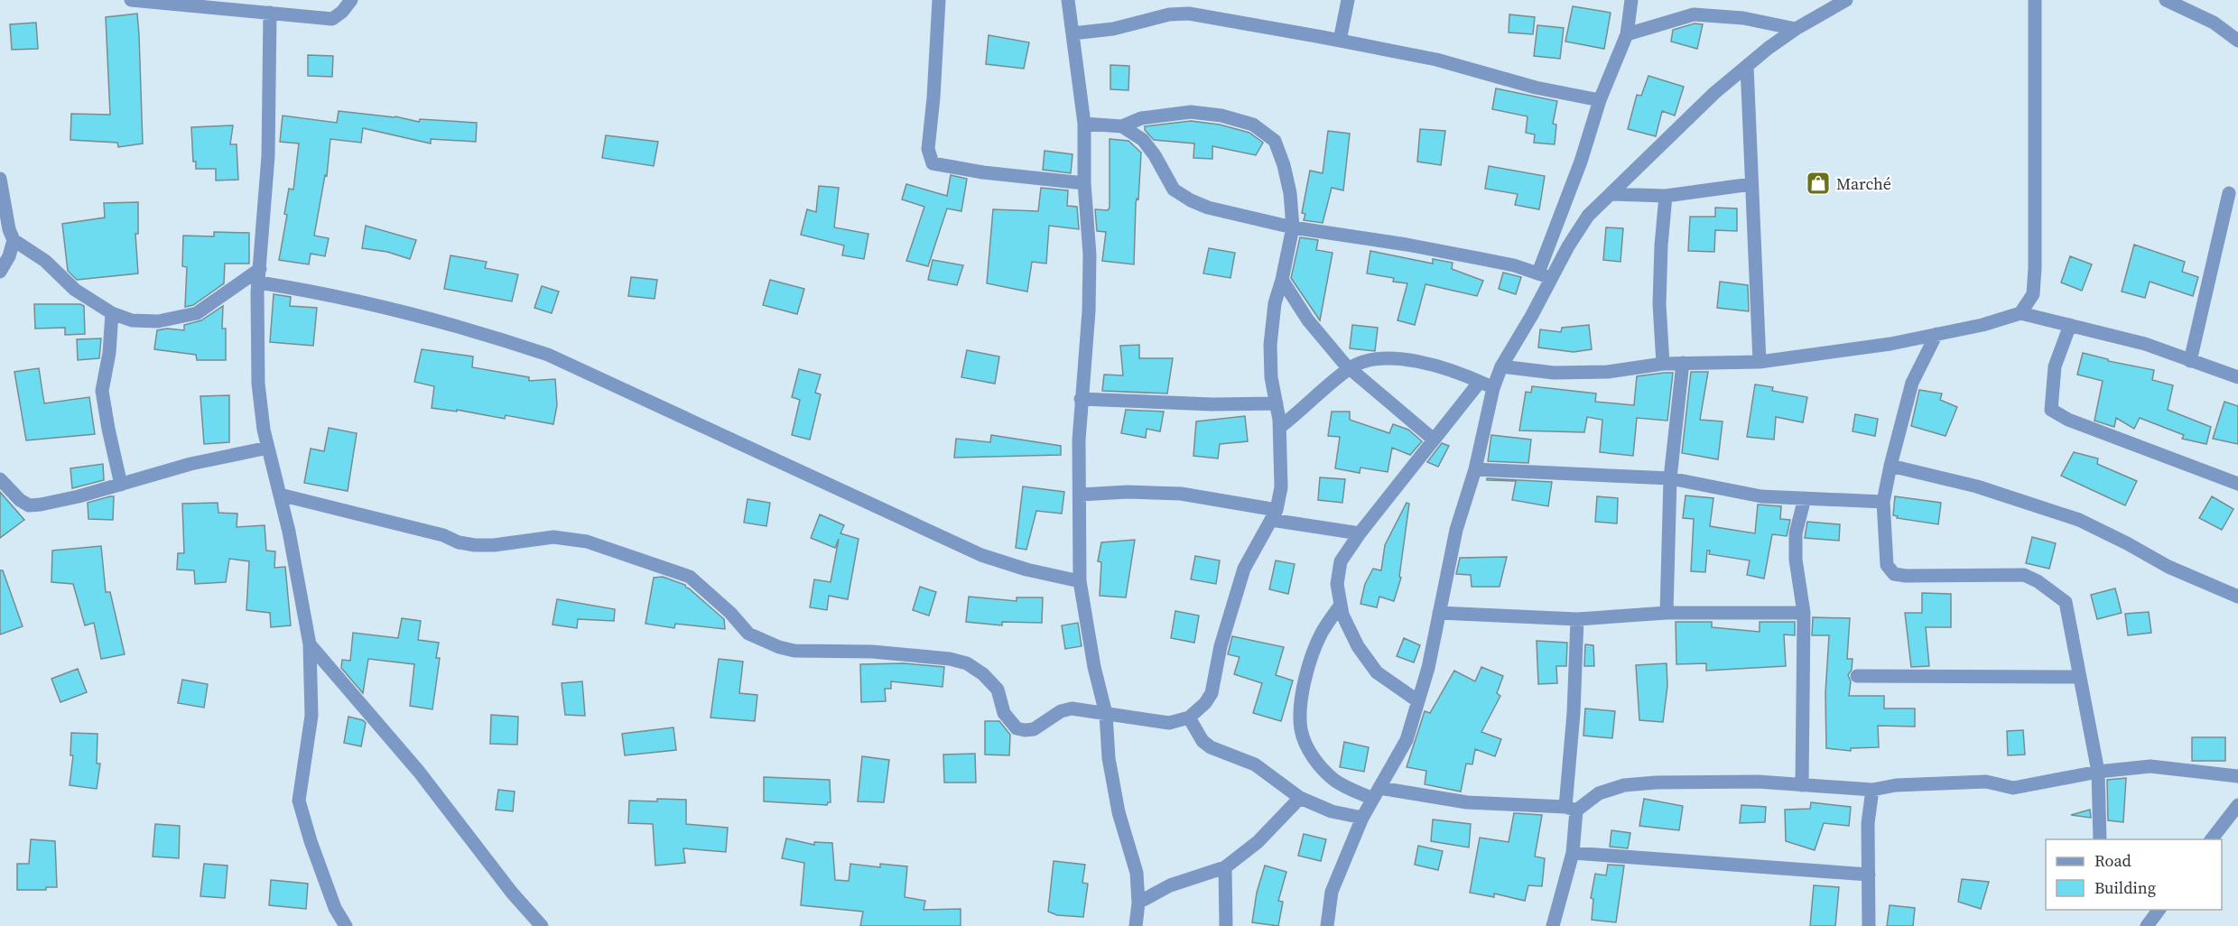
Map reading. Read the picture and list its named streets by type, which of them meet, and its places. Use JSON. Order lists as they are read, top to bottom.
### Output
{
  "places": {
    "shop": ["Marché"]
  },
  "legend": ["Road", "Building"]
}
